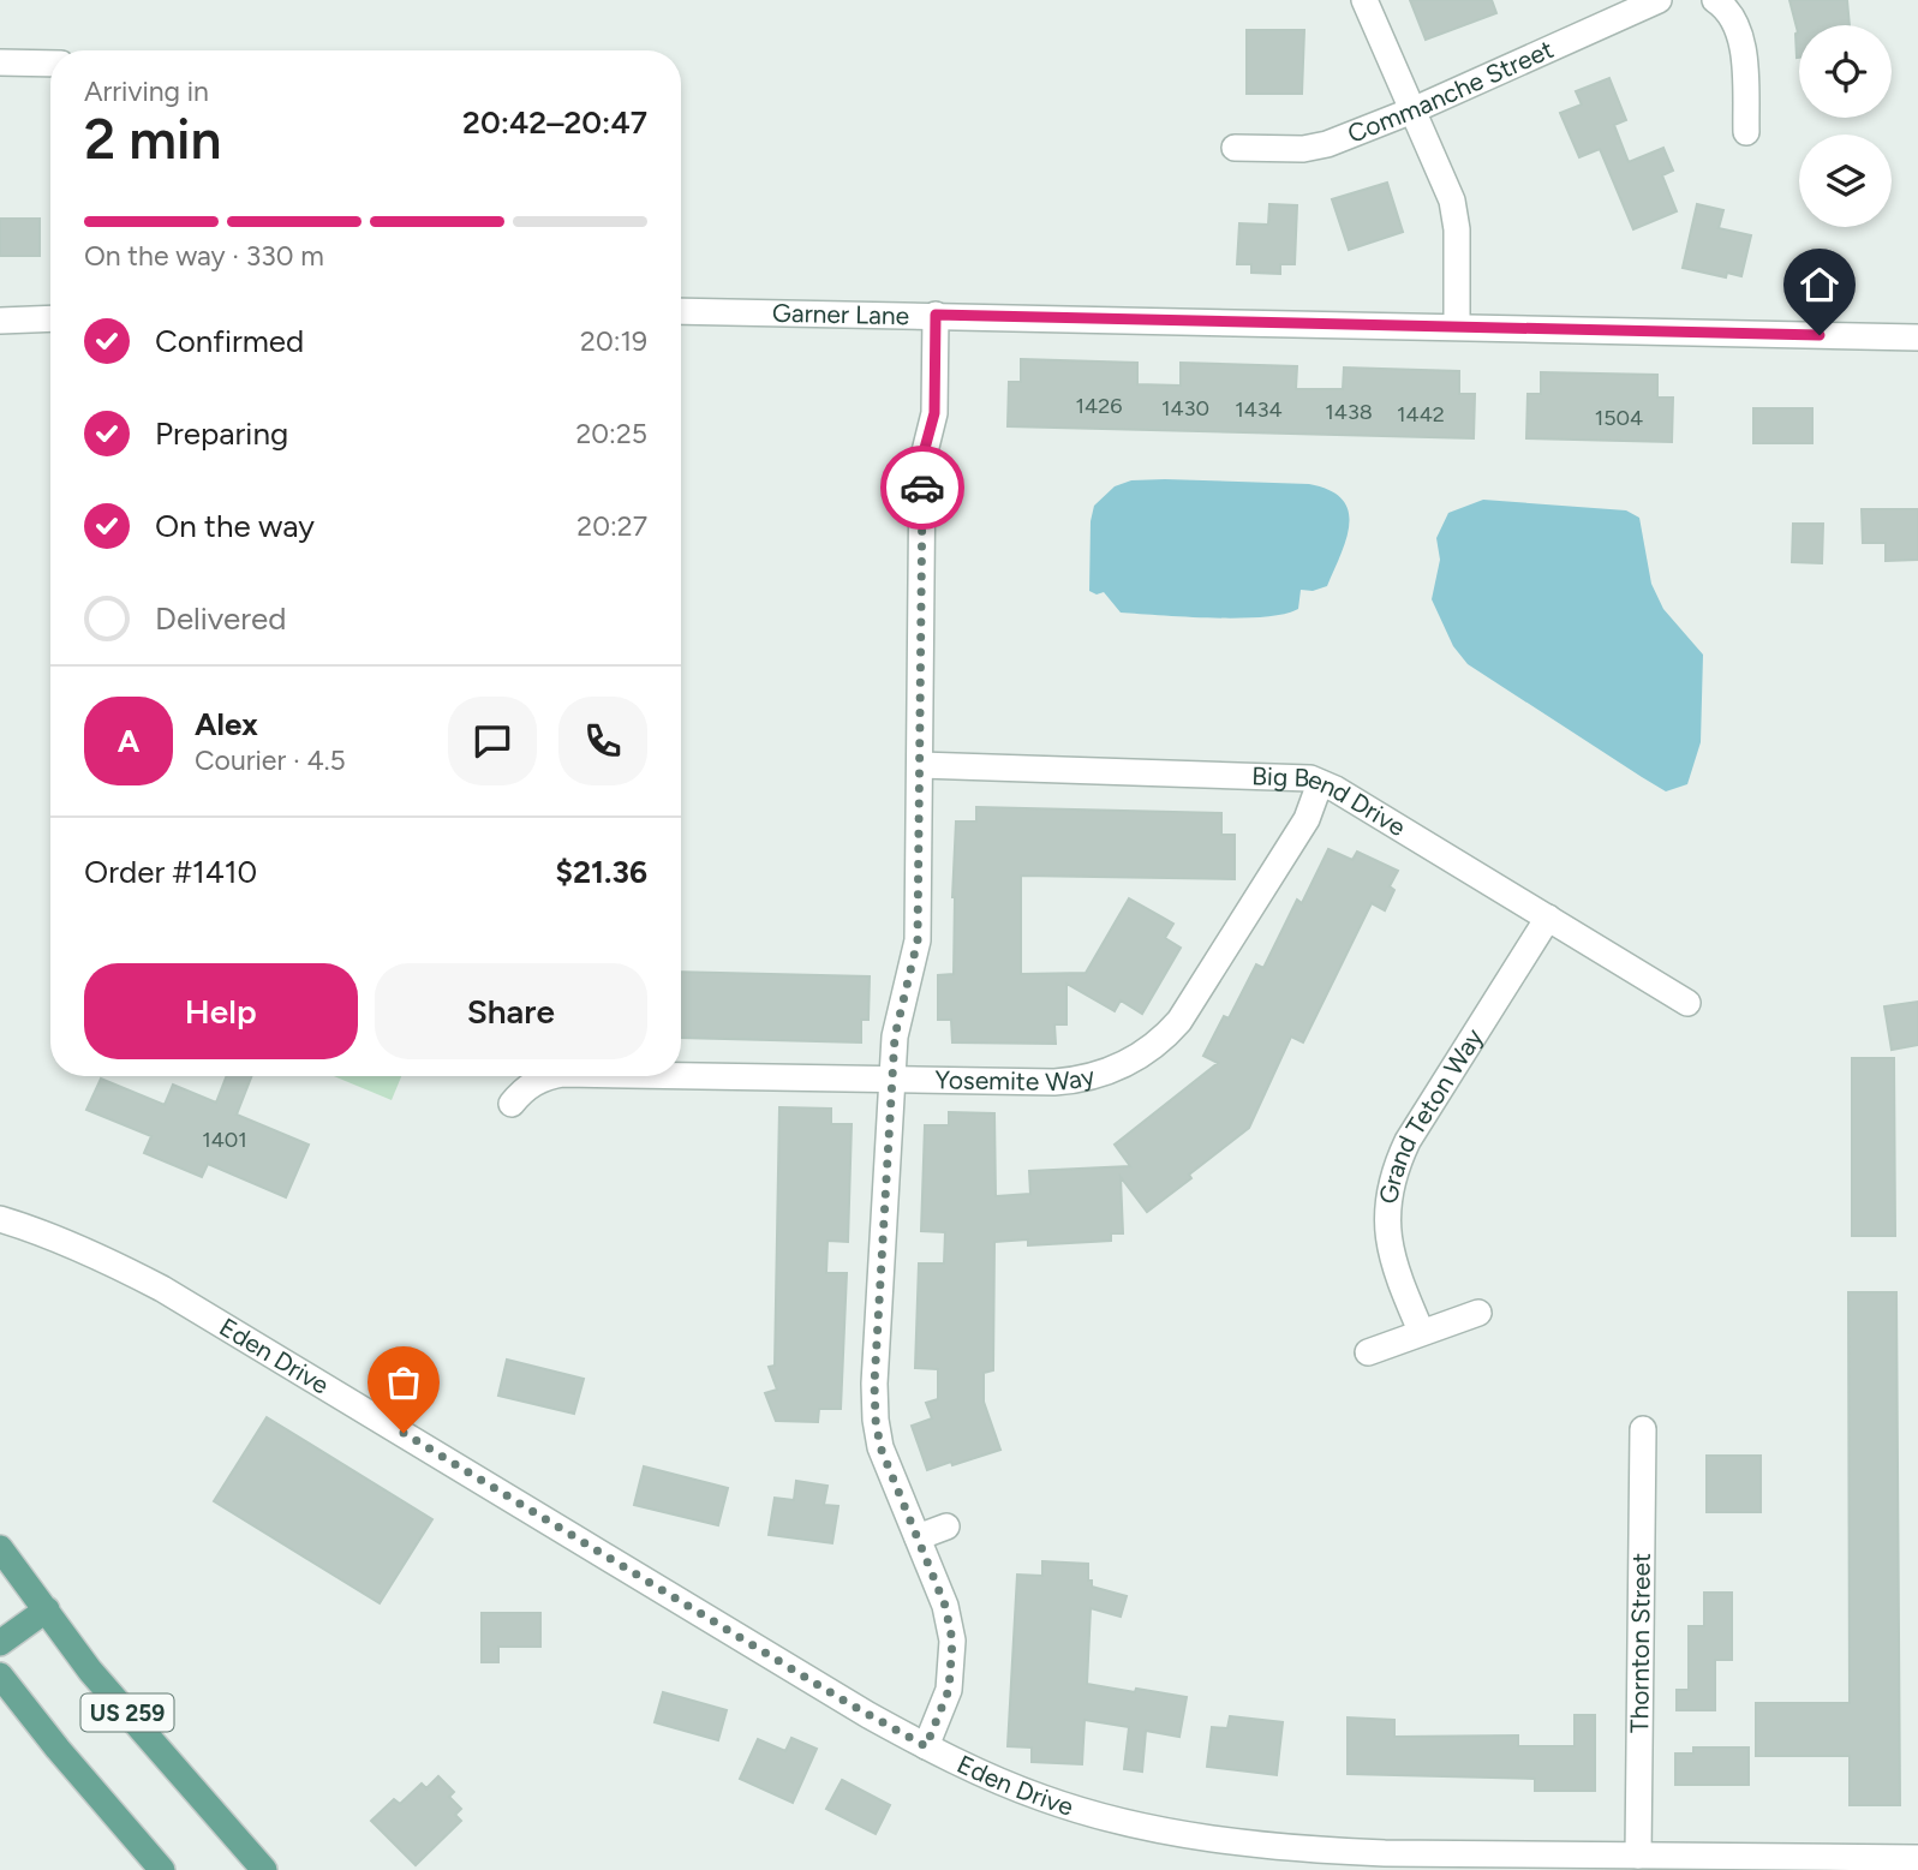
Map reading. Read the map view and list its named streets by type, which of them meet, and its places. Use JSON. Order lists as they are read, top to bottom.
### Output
{
  "streets": {
    "main road": ["US 259"],
    "street": [
      "Commanche Street",
      "Garner Lane",
      "Big Bend Drive",
      "Yosemite Way",
      "Grand Teton Way",
      "Eden Drive",
      "Thornton Street"
    ]
  },
  "crossings": [
    ["Big Bend Drive", "Yosemite Way"],
    ["Big Bend Drive", "Grand Teton Way"],
    ["Eden Drive", "Thornton Street"]
  ],
  "house_numbers": [
    "1426",
    "1430",
    "1434",
    "1438",
    "1442",
    "1504",
    "1401"
  ],
  "page": {
    "heading": ["2 min", "Arriving in", "20:42–20:47"],
    "panel": [
      "Alex",
      "Courier · 4.5",
      "Order #1410",
      "$21.36"
    ],
    "bar": "On the way · 330 m",
    "list": [
      ["Confirmed", "20:19"],
      ["Preparing", "20:25"],
      ["On the way", "20:27"],
      "Delivered"
    ],
    "round": "A",
    "buttons": ["Help", "Share"]
  }
}
